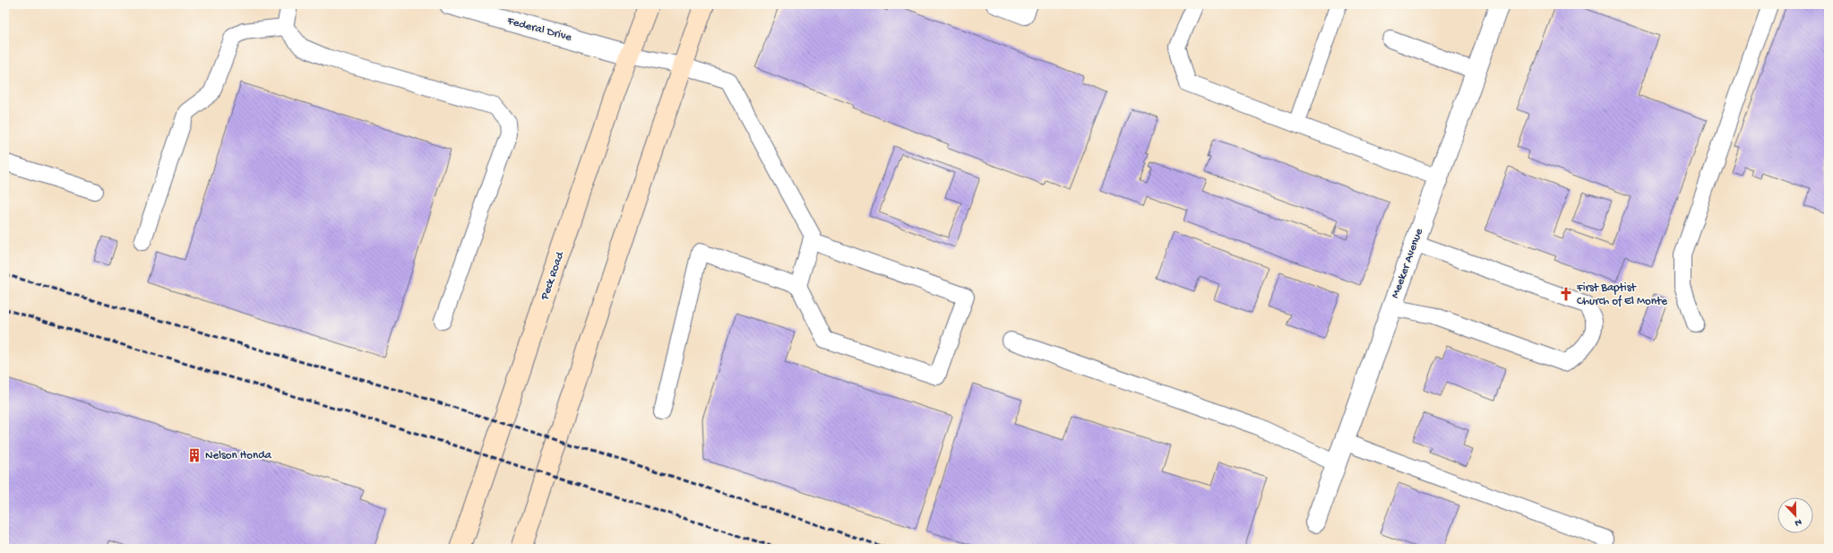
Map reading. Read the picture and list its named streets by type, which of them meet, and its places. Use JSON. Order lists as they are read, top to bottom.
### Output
{
  "streets": {
    "main road": ["Peck Road"],
    "street": ["Federal Drive", "Meeker Avenue"]
  },
  "crossings": [
    ["Federal Drive", "Peck Road"]
  ],
  "places": {
    "church": ["First Baptist Church of El Monte"],
    "building": ["Nelson Honda"]
  },
  "north": "bottom"
}
